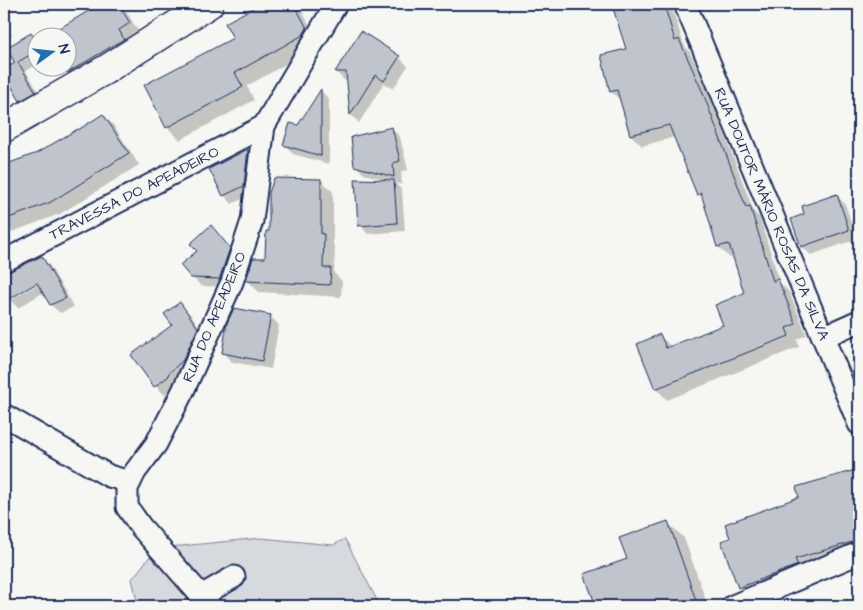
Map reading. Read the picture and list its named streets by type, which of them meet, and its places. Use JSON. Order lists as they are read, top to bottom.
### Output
{
  "streets": {
    "street": ["TRAVESSA DO APEADEIRO", "RUA DOUTOR MÁRIO ROSAS DA SILVA", "RUA DO APEADEIRO"]
  },
  "crossings": [
    ["TRAVESSA DO APEADEIRO", "RUA DO APEADEIRO"]
  ],
  "north": "right"
}
